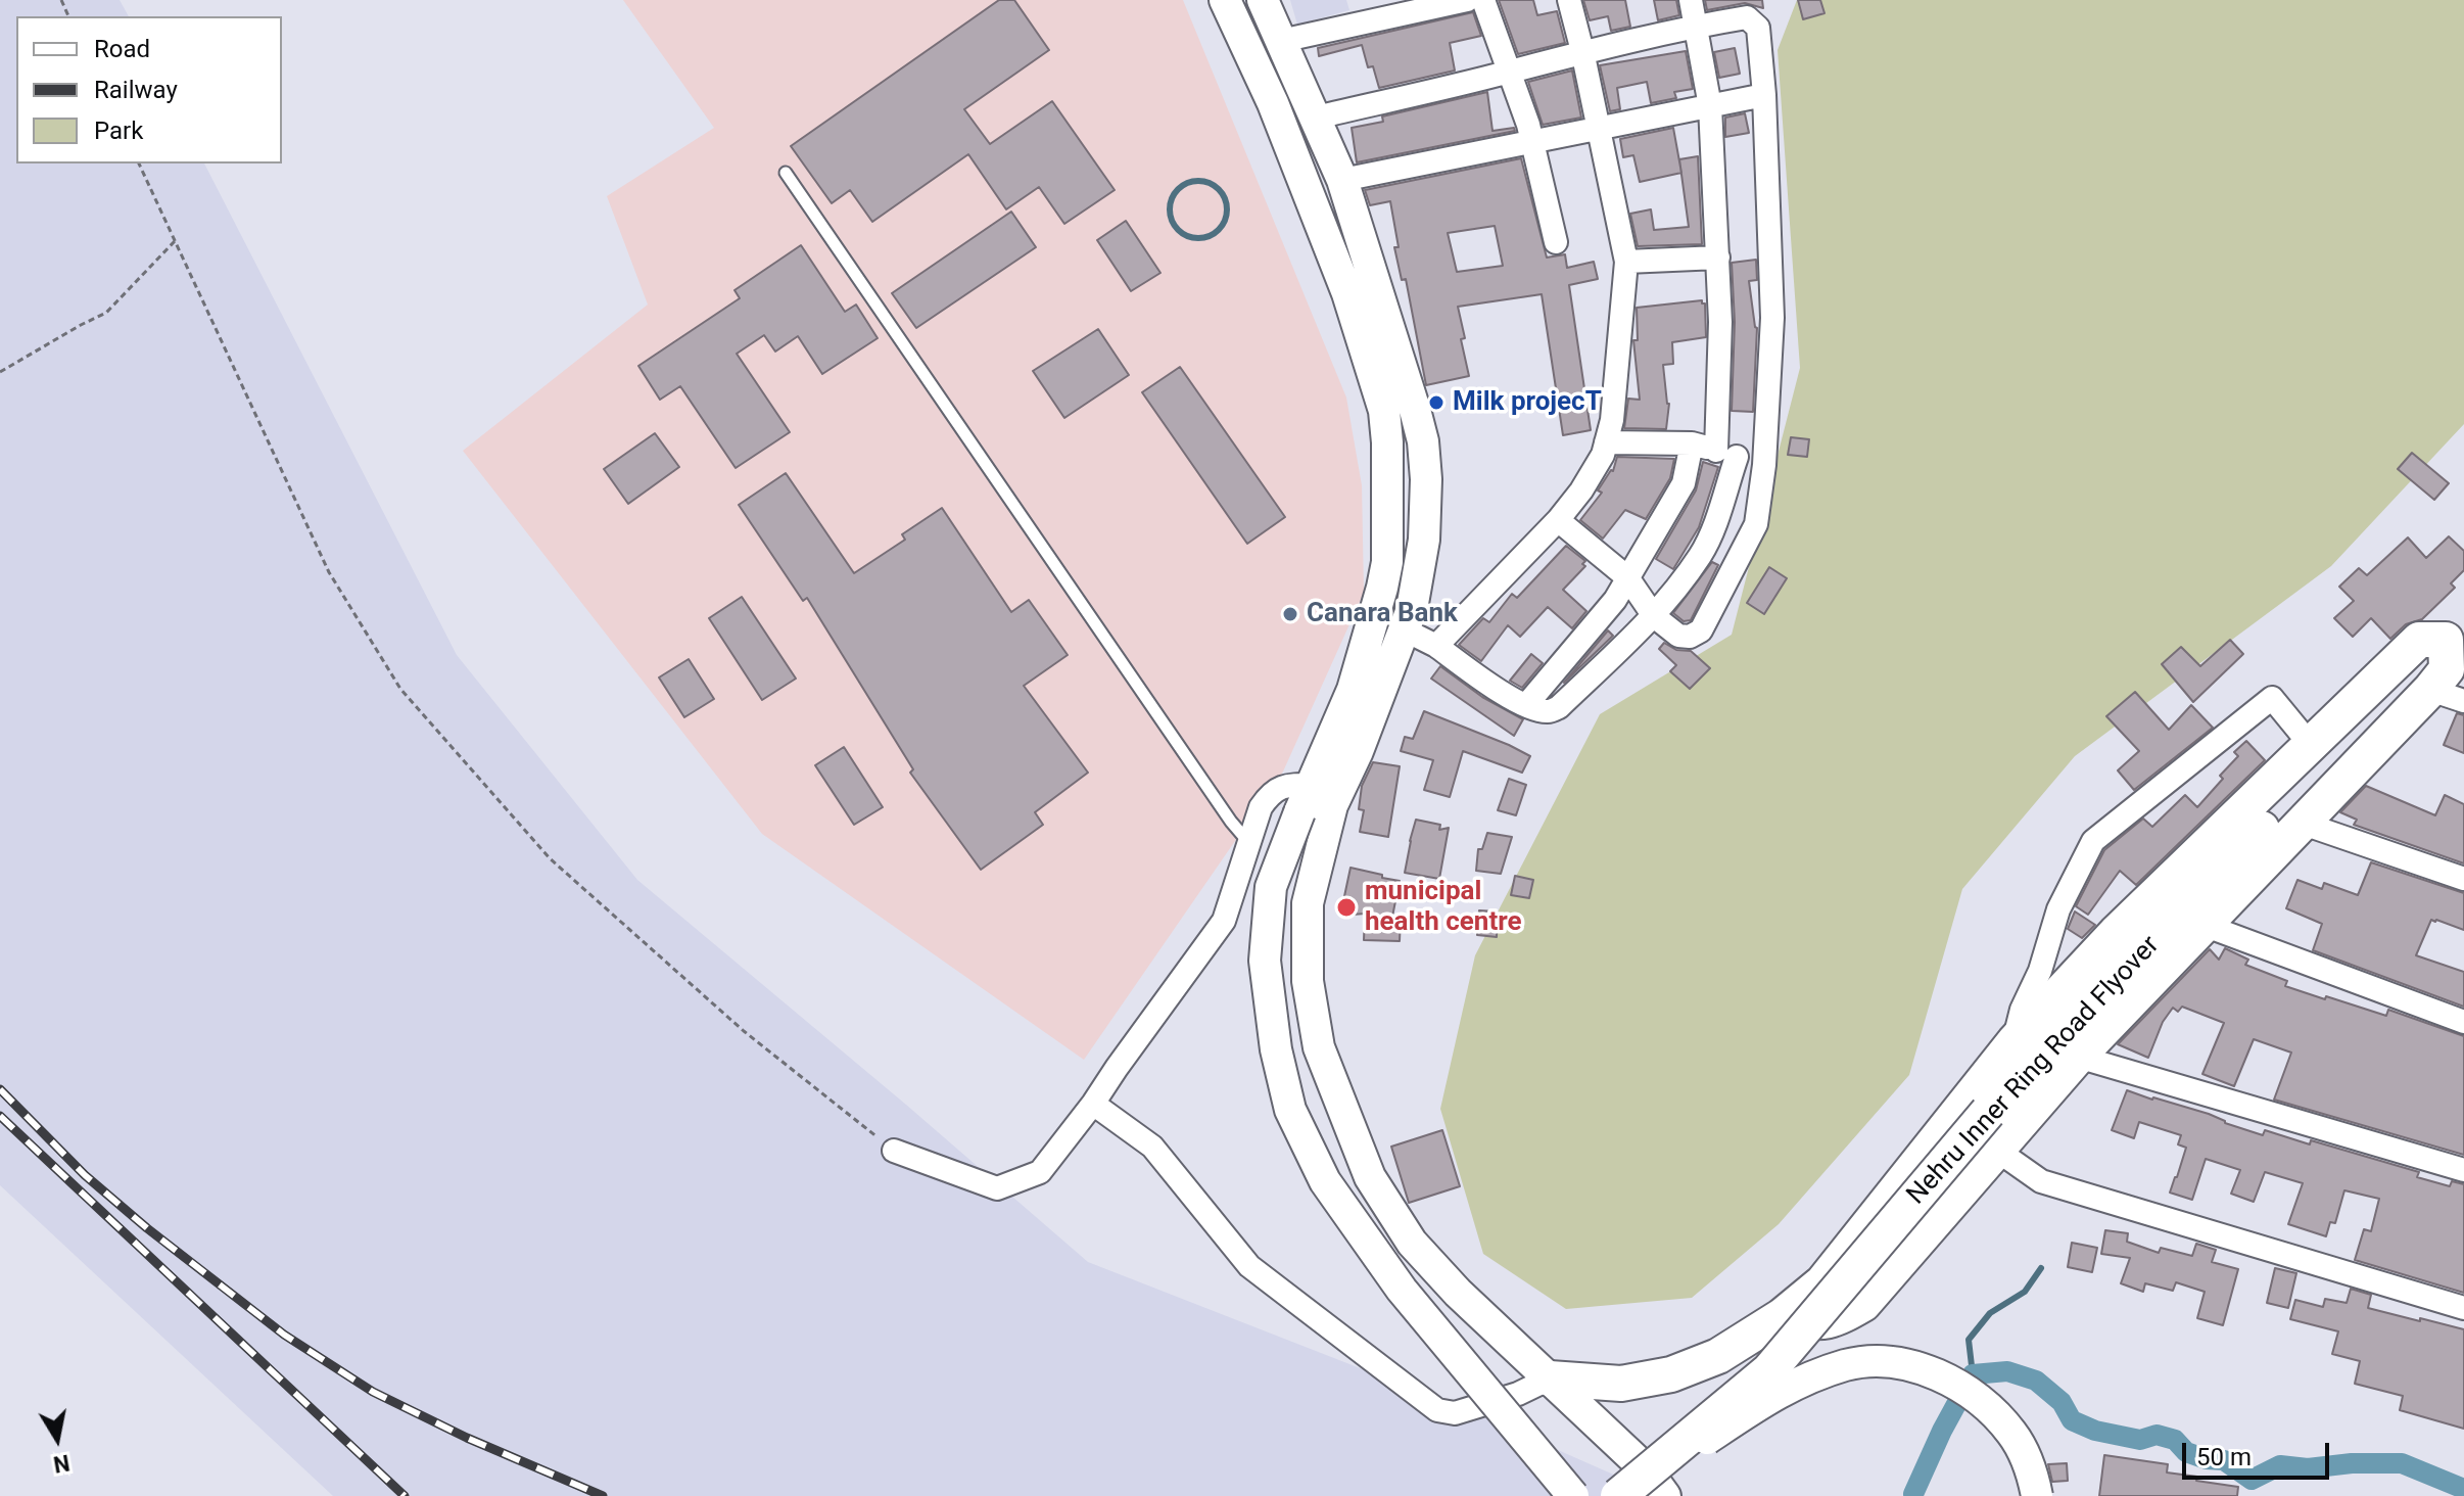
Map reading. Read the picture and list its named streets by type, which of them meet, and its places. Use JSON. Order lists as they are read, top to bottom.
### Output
{
  "streets": {
    "main road": ["Nehru Inner Ring Road Flyover"]
  },
  "places": ["Milk projecT", "Canara Bank", "municipal health centre"],
  "legend": ["Road", "Railway", "Park"],
  "scale_bar": "50 m",
  "north": "bottom"
}
